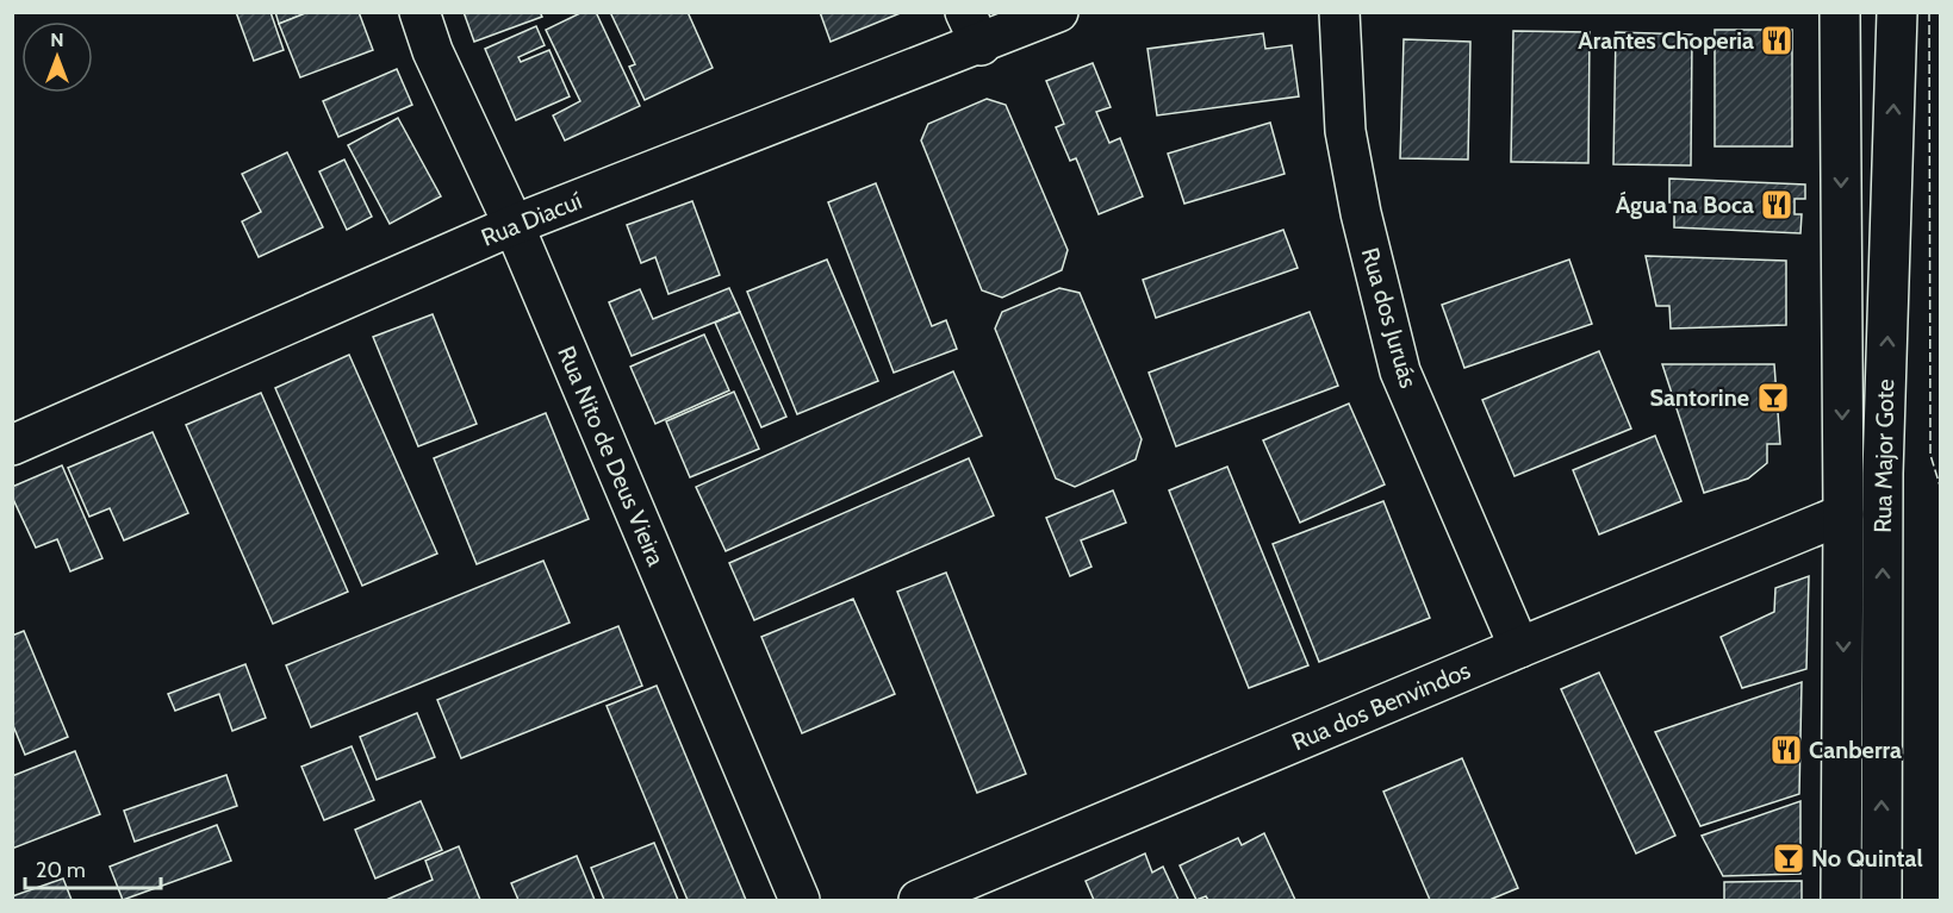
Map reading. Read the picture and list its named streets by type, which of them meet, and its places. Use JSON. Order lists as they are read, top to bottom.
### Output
{
  "streets": {
    "street": [
      "Rua Diacuí",
      "Rua dos Juruás",
      "Rua Nito de Deus Vieira",
      "Rua Major Gote",
      "Rua dos Benvindos"
    ]
  },
  "crossings": [
    ["Rua Diacuí", "Rua Nito de Deus Vieira"],
    ["Rua dos Juruás", "Rua dos Benvindos"],
    ["Rua Major Gote", "Rua dos Benvindos"]
  ],
  "places": {
    "restaurant": ["Arantes Choperia", "Água na Boca", "Canberra"],
    "bar": ["Santorine", "No Quintal"]
  },
  "scale_bar": "20 m",
  "north": "top"
}
